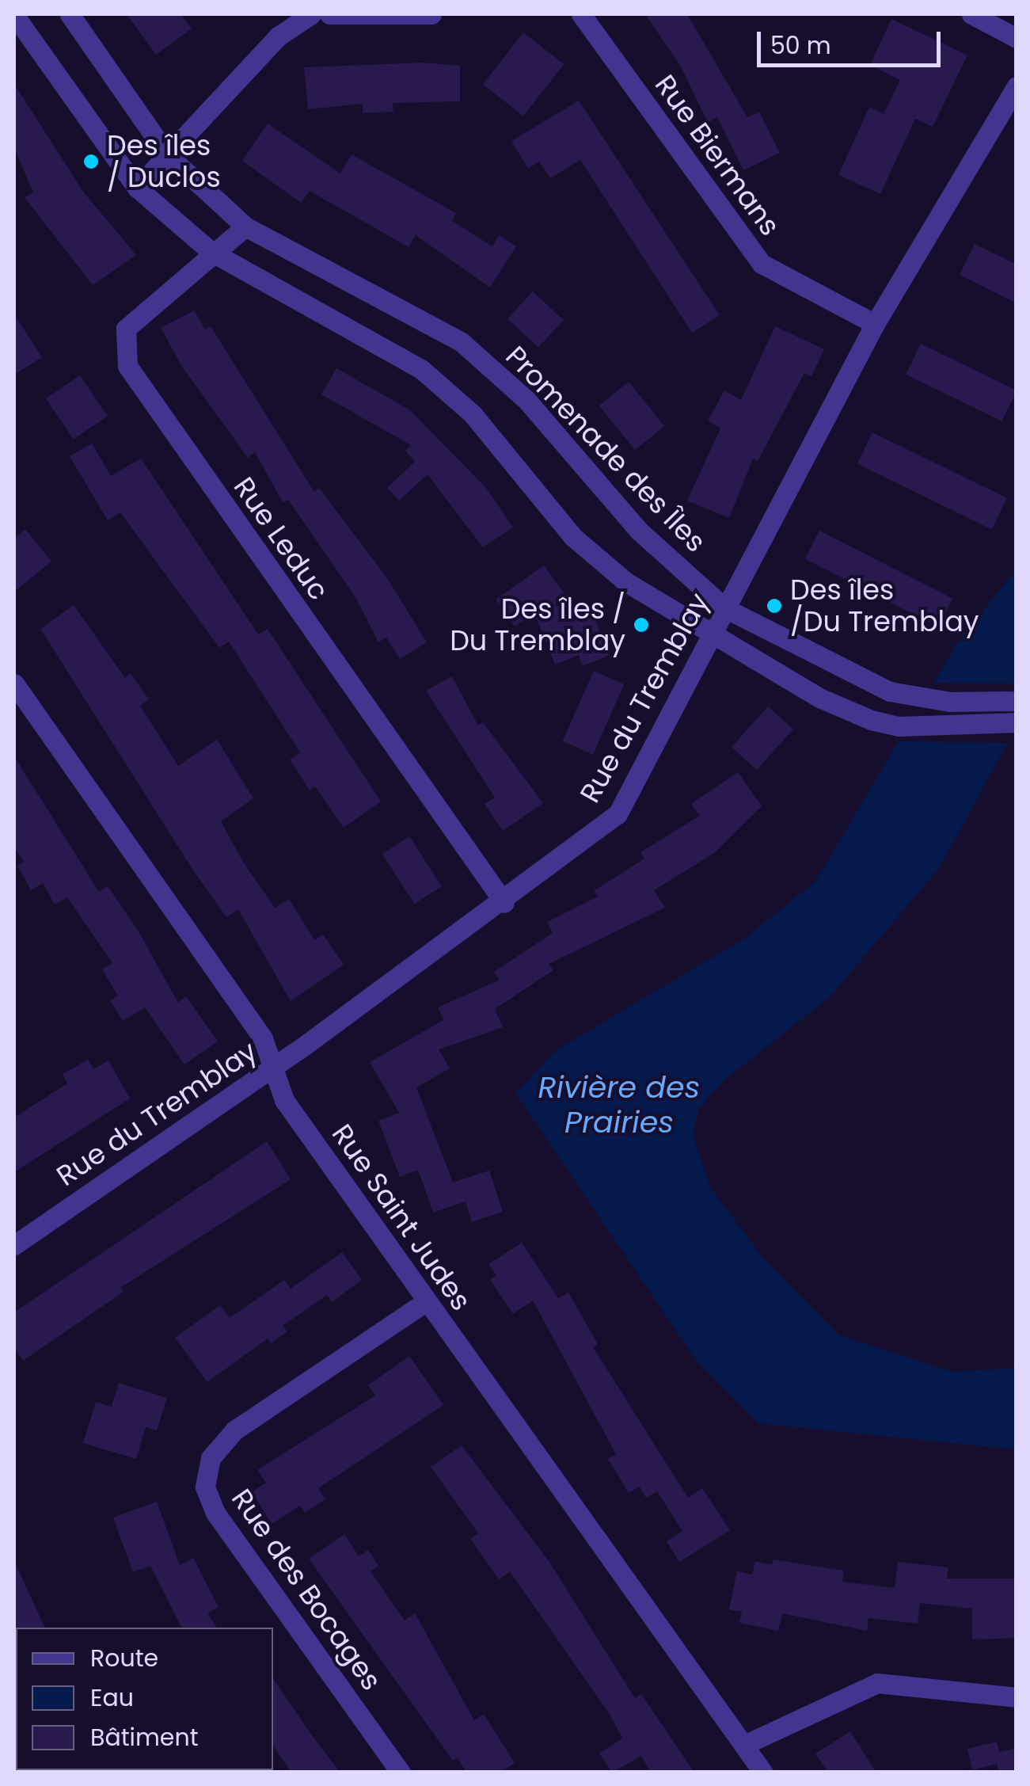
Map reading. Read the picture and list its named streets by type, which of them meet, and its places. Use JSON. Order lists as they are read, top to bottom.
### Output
{
  "streets": {
    "street": [
      "Rue Biermans",
      "Promenade des Îles",
      "Rue Leduc",
      "Rue du Tremblay",
      "Rue Saint Judes",
      "Rue des Bocages"
    ]
  },
  "crossings": [
    ["Rue Biermans", "Rue du Tremblay"],
    ["Promenade des Îles", "Rue Leduc"],
    ["Promenade des Îles", "Rue du Tremblay"],
    ["Rue Leduc", "Rue du Tremblay"],
    ["Rue du Tremblay", "Rue Saint Judes"],
    ["Rue Saint Judes", "Rue des Bocages"]
  ],
  "water": ["Rivière des Prairies"],
  "places": ["Des îles / Duclos", "Des îles /Du Tremblay", "Des îles / Du Tremblay"],
  "legend": ["Route", "Eau", "Bâtiment"],
  "scale_bar": "50 m"
}
